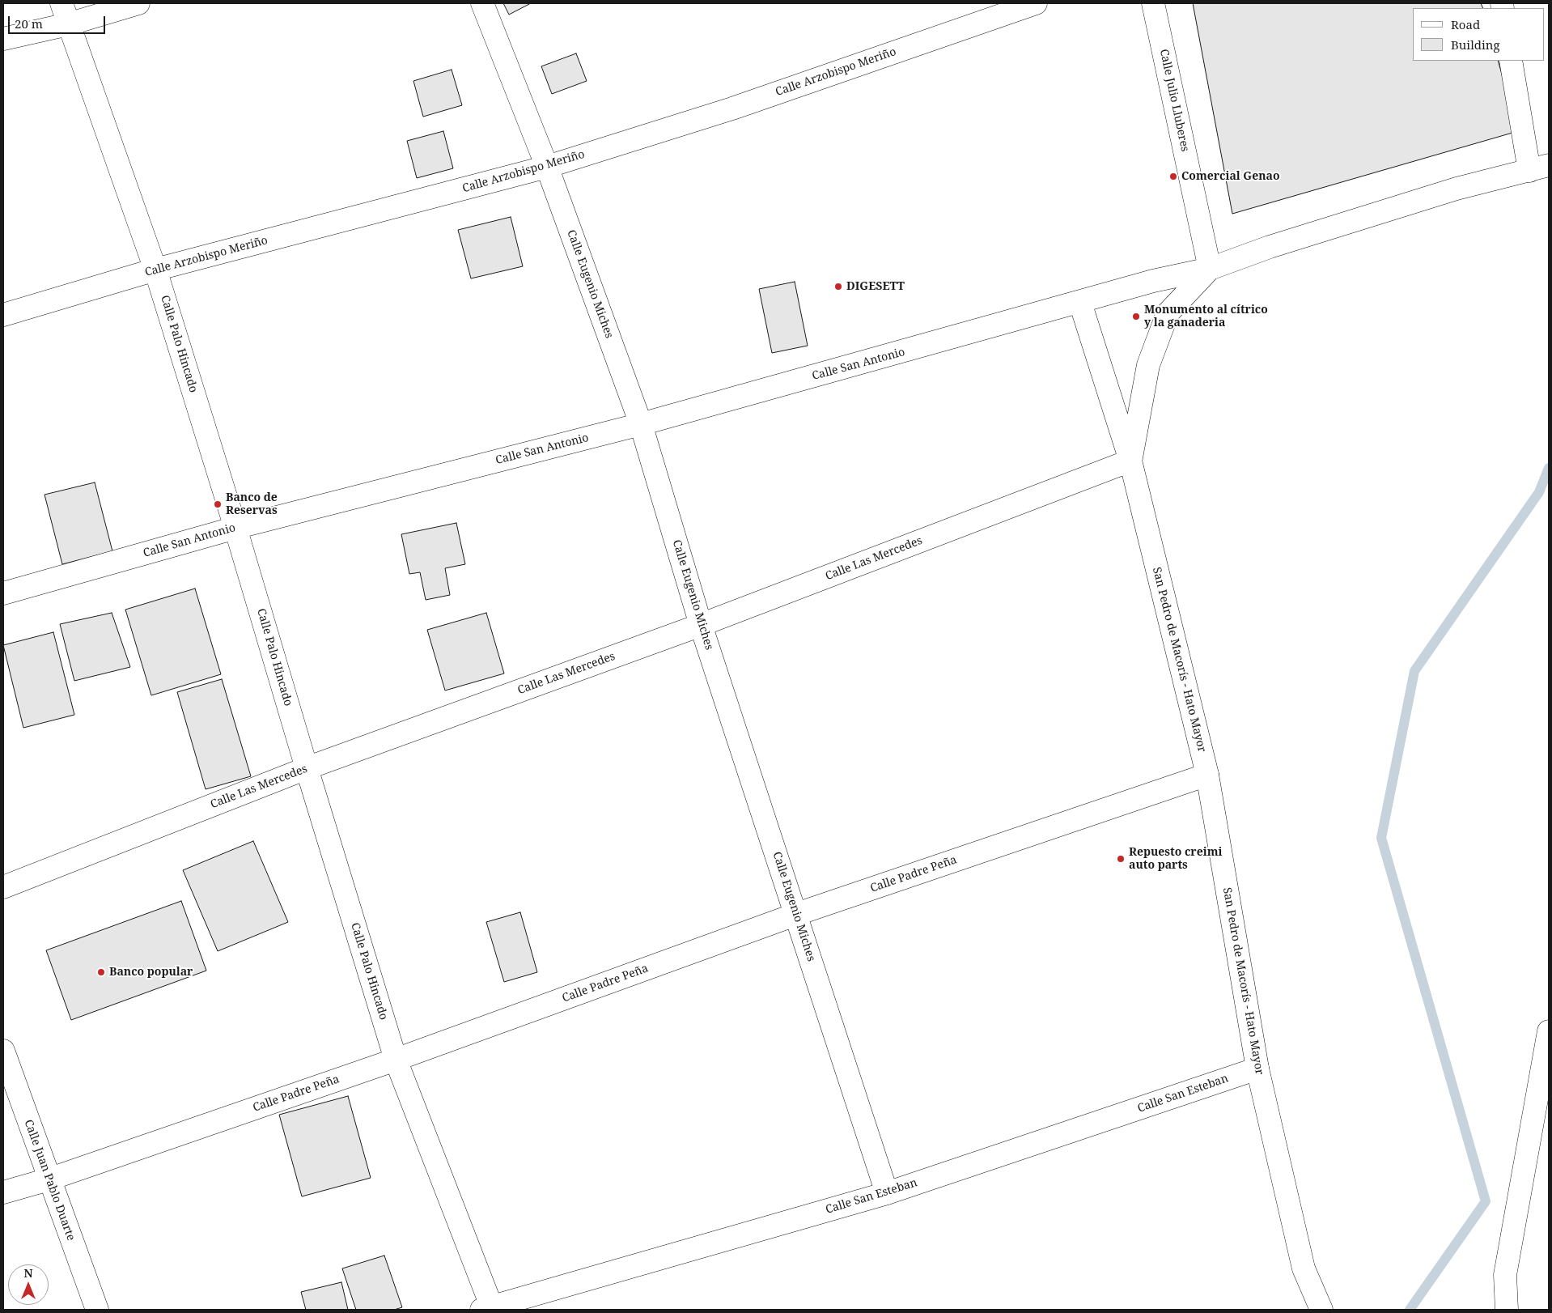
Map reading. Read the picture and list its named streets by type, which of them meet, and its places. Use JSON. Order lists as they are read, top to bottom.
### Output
{
  "streets": {
    "street": [
      "Calle Arzobispo Meriño",
      "Calle Julio Lluberes",
      "Calle Eugenio Miches",
      "Calle Palo Hincado",
      "Calle San Antonio",
      "Calle Las Mercedes",
      "San Pedro de Macorís - Hato Mayor",
      "Calle Padre Peña",
      "Calle San Esteban",
      "Calle Juan Pablo Duarte"
    ]
  },
  "crossings": [
    ["Calle Arzobispo Meriño", "Calle Eugenio Miches"],
    ["Calle Arzobispo Meriño", "Calle Palo Hincado"],
    ["Calle Julio Lluberes", "Calle San Antonio"],
    ["Calle Julio Lluberes", "San Pedro de Macorís - Hato Mayor"],
    ["Calle Eugenio Miches", "Calle San Antonio"],
    ["Calle Eugenio Miches", "Calle Las Mercedes"],
    ["Calle Eugenio Miches", "Calle Padre Peña"],
    ["Calle Eugenio Miches", "Calle San Esteban"],
    ["Calle Palo Hincado", "Calle San Antonio"],
    ["Calle Palo Hincado", "Calle Las Mercedes"],
    ["Calle Palo Hincado", "Calle Padre Peña"],
    ["Calle Palo Hincado", "Calle San Esteban"],
    ["Calle San Antonio", "San Pedro de Macorís - Hato Mayor"],
    ["Calle Las Mercedes", "San Pedro de Macorís - Hato Mayor"],
    ["San Pedro de Macorís - Hato Mayor", "Calle Padre Peña"],
    ["San Pedro de Macorís - Hato Mayor", "Calle San Esteban"],
    ["Calle Padre Peña", "Calle Juan Pablo Duarte"]
  ],
  "places": [
    "Comercial Genao",
    "DIGESETT",
    "Monumento al cítrico y la ganaderia",
    "Banco de Reservas",
    "Repuesto creimi auto parts",
    "Banco popular"
  ],
  "legend": ["Road", "Building"],
  "scale_bar": "20 m",
  "north": "top"
}
